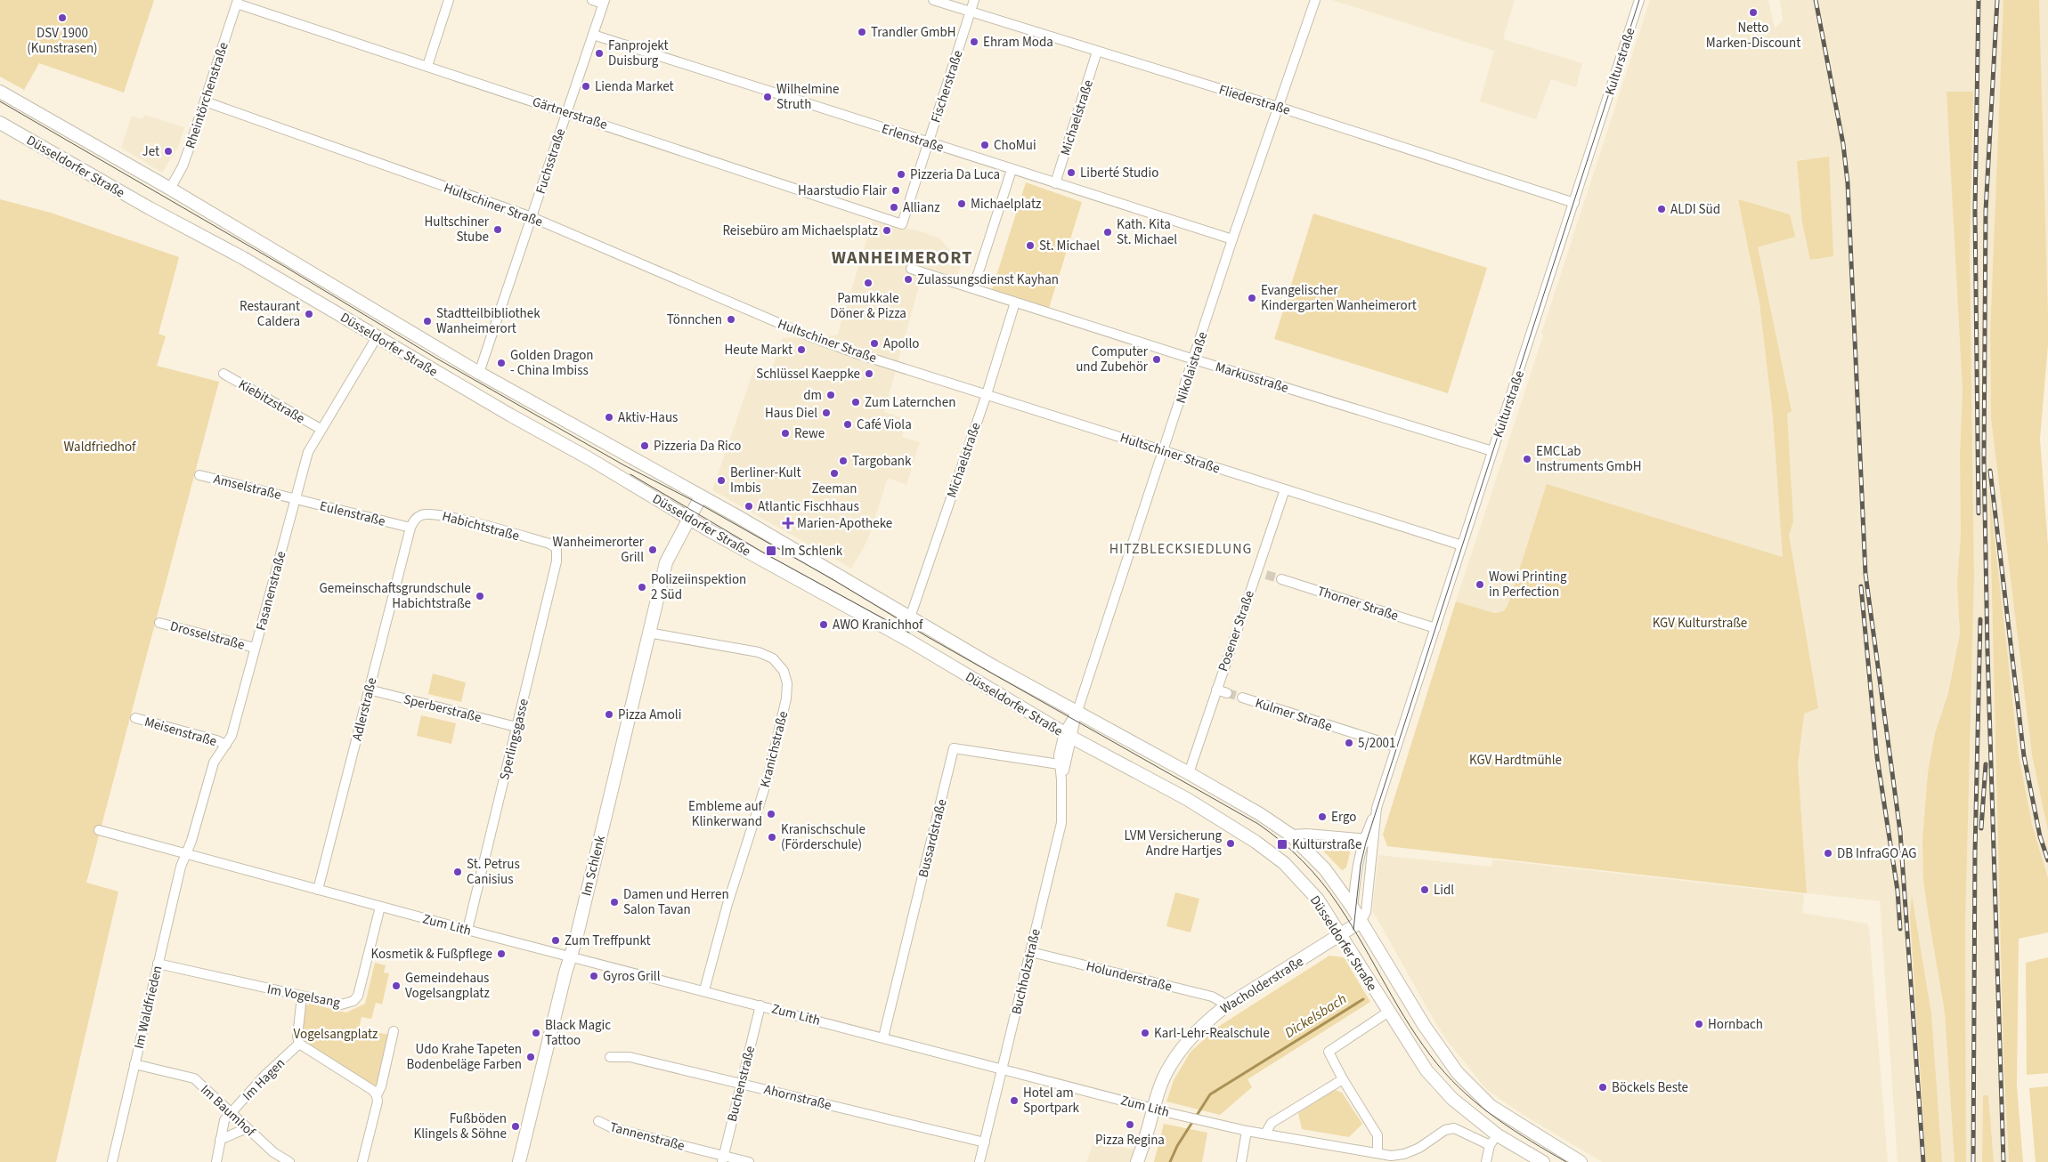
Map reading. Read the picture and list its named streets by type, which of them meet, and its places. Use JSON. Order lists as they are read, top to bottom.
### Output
{
  "streets": {
    "main road": ["Düsseldorfer Straße", "Im Schlenk", "Wacholderstraße"],
    "street": [
      "Kulturstraße",
      "Fischerstraße",
      "Rheintörchenstraße",
      "Fliederstraße",
      "Gärtnerstraße",
      "Michaelstraße",
      "Erlenstraße",
      "Fuchsstraße",
      "Hultschiner Straße",
      "Nikolaistraße",
      "Markusstraße",
      "Kiebitzstraße",
      "Amselstraße",
      "Eulenstraße",
      "Habichtstraße",
      "Fasanenstraße",
      "Thorner Straße",
      "Posener Straße",
      "Drosselstraße",
      "Sperberstraße",
      "Adlerstraße",
      "Kulmer Straße",
      "Meisenstraße",
      "Sperlingsgasse",
      "Kranichstraße",
      "Bussardstraße",
      "Zum Lith",
      "Buchholzstraße",
      "Holunderstraße",
      "Im Vogelsang",
      "Im Waldfrieden",
      "Im Hagen",
      "Buchenstraße",
      "Ahornstraße",
      "Im Baumhof",
      "Tannenstraße"
    ]
  },
  "crossings": [
    ["Kulturstraße", "Fliederstraße"],
    ["Kulturstraße", "Düsseldorfer Straße"],
    ["Kulturstraße", "Hultschiner Straße"],
    ["Kulturstraße", "Markusstraße"],
    ["Kulturstraße", "Thorner Straße"],
    ["Kulturstraße", "Kulmer Straße"],
    ["Kulturstraße", "Wacholderstraße"],
    ["Fischerstraße", "Fliederstraße"],
    ["Fischerstraße", "Gärtnerstraße"],
    ["Fischerstraße", "Erlenstraße"],
    ["Rheintörchenstraße", "Gärtnerstraße"],
    ["Rheintörchenstraße", "Düsseldorfer Straße"],
    ["Rheintörchenstraße", "Hultschiner Straße"],
    ["Fliederstraße", "Michaelstraße"],
    ["Fliederstraße", "Nikolaistraße"],
    ["Gärtnerstraße", "Fuchsstraße"],
    ["Michaelstraße", "Erlenstraße"],
    ["Michaelstraße", "Düsseldorfer Straße"],
    ["Michaelstraße", "Hultschiner Straße"],
    ["Michaelstraße", "Markusstraße"],
    ["Erlenstraße", "Fuchsstraße"],
    ["Erlenstraße", "Nikolaistraße"],
    ["Fuchsstraße", "Düsseldorfer Straße"],
    ["Fuchsstraße", "Hultschiner Straße"],
    ["Düsseldorfer Straße", "Nikolaistraße"],
    ["Düsseldorfer Straße", "Fasanenstraße"],
    ["Düsseldorfer Straße", "Posener Straße"],
    ["Düsseldorfer Straße", "Im Schlenk"],
    ["Düsseldorfer Straße", "Buchholzstraße"],
    ["Düsseldorfer Straße", "Wacholderstraße"],
    ["Hultschiner Straße", "Nikolaistraße"],
    ["Hultschiner Straße", "Posener Straße"],
    ["Nikolaistraße", "Markusstraße"],
    ["Nikolaistraße", "Buchholzstraße"],
    ["Kiebitzstraße", "Fasanenstraße"],
    ["Amselstraße", "Eulenstraße"],
    ["Amselstraße", "Fasanenstraße"],
    ["Eulenstraße", "Habichtstraße"],
    ["Eulenstraße", "Fasanenstraße"],
    ["Eulenstraße", "Adlerstraße"],
    ["Habichtstraße", "Adlerstraße"],
    ["Habichtstraße", "Sperlingsgasse"],
    ["Fasanenstraße", "Drosselstraße"],
    ["Fasanenstraße", "Meisenstraße"],
    ["Fasanenstraße", "Zum Lith"],
    ["Fasanenstraße", "Im Waldfrieden"],
    ["Sperberstraße", "Adlerstraße"],
    ["Sperberstraße", "Sperlingsgasse"],
    ["Adlerstraße", "Zum Lith"],
    ["Sperlingsgasse", "Zum Lith"],
    ["Kranichstraße", "Im Schlenk"],
    ["Kranichstraße", "Zum Lith"],
    ["Bussardstraße", "Zum Lith"],
    ["Bussardstraße", "Buchholzstraße"],
    ["Im Schlenk", "Zum Lith"],
    ["Zum Lith", "Buchholzstraße"],
    ["Zum Lith", "Wacholderstraße"],
    ["Zum Lith", "Im Vogelsang"],
    ["Zum Lith", "Im Waldfrieden"],
    ["Zum Lith", "Buchenstraße"],
    ["Buchholzstraße", "Holunderstraße"],
    ["Buchholzstraße", "Ahornstraße"],
    ["Holunderstraße", "Wacholderstraße"],
    ["Im Vogelsang", "Im Waldfrieden"],
    ["Im Waldfrieden", "Im Baumhof"],
    ["Im Hagen", "Im Baumhof"],
    ["Buchenstraße", "Ahornstraße"],
    ["Buchenstraße", "Tannenstraße"]
  ],
  "districts": ["WANHEIMERORT", "HITZBLECKSIEDLUNG"],
  "water": ["Dickelsbach"],
  "parks": [
    "Waldfriedhof",
    "KGV Kulturstraße",
    "KGV Hardtmühle",
    "Vogelsangplatz"
  ],
  "places": {
    "other": [
      "Netto Marken-Discount",
      "DSV 1900 (Kunstrasen)",
      "Trandler GmbH",
      "Ehram Moda",
      "Fanprojekt Duisburg",
      "Lienda Market",
      "Wilhelmine Struth",
      "ChoMui",
      "Jet",
      "Liberté Studio",
      "Pizzeria Da Luca",
      "Haarstudio Flair",
      "Michaelplatz",
      "Allianz",
      "ALDI Süd",
      "Hultschiner Stube",
      "Reisebüro am Michaelsplatz",
      "Kath. Kita St. Michael",
      "St. Michael",
      "Zulassungsdienst Kayhan",
      "Pamukkale Döner & Pizza",
      "Evangelischer Kindergarten Wanheimerort",
      "Restaurant Caldera",
      "Tönnchen",
      "Stadtteilbibliothek Wanheimerort",
      "Apollo",
      "Heute Markt",
      "Computer und Zubehör",
      "Golden Dragon - China Imbiss",
      "Schlüssel Kaeppke",
      "dm",
      "Zum Laternchen",
      "Haus Diel",
      "Aktiv-Haus",
      "Café Viola",
      "Rewe",
      "Pizzeria Da Rico",
      "EMCLab Instruments GmbH",
      "Targobank",
      "Zeeman",
      "Berliner-Kult Imbis",
      "Atlantic Fischhaus",
      "Wanheimerorter Grill",
      "Wowi Printing in Perfection",
      "Polizeiinspektion 2 Süd",
      "Gemeinschaftsgrundschule Habichtstraße",
      "AWO Kranichhof",
      "Pizza Amoli",
      "5/2001",
      "Embleme auf Klinkerwand",
      "Ergo",
      "Kranischschule (Förderschule)",
      "LVM Versicherung Andre Hartjes",
      "DB InfraGO AG",
      "St. Petrus Canisius",
      "Lidl",
      "Damen und Herren Salon Tavan",
      "Zum Treffpunkt",
      "Kosmetik & Fußpflege",
      "Gyros Grill",
      "Gemeindehaus Vogelsangplatz",
      "Hornbach",
      "Black Magic Tattoo",
      "Karl-Lehr-Realschule",
      "Udo Krahe Tapeten Bodenbeläge Farben",
      "Böckels Beste",
      "Hotel am Sportpark",
      "Pizza Regina",
      "Fußböden Klingels & Söhne"
    ],
    "health": ["Marien-Apotheke"],
    "transit": ["Im Schlenk", "Kulturstraße"]
  }
}
